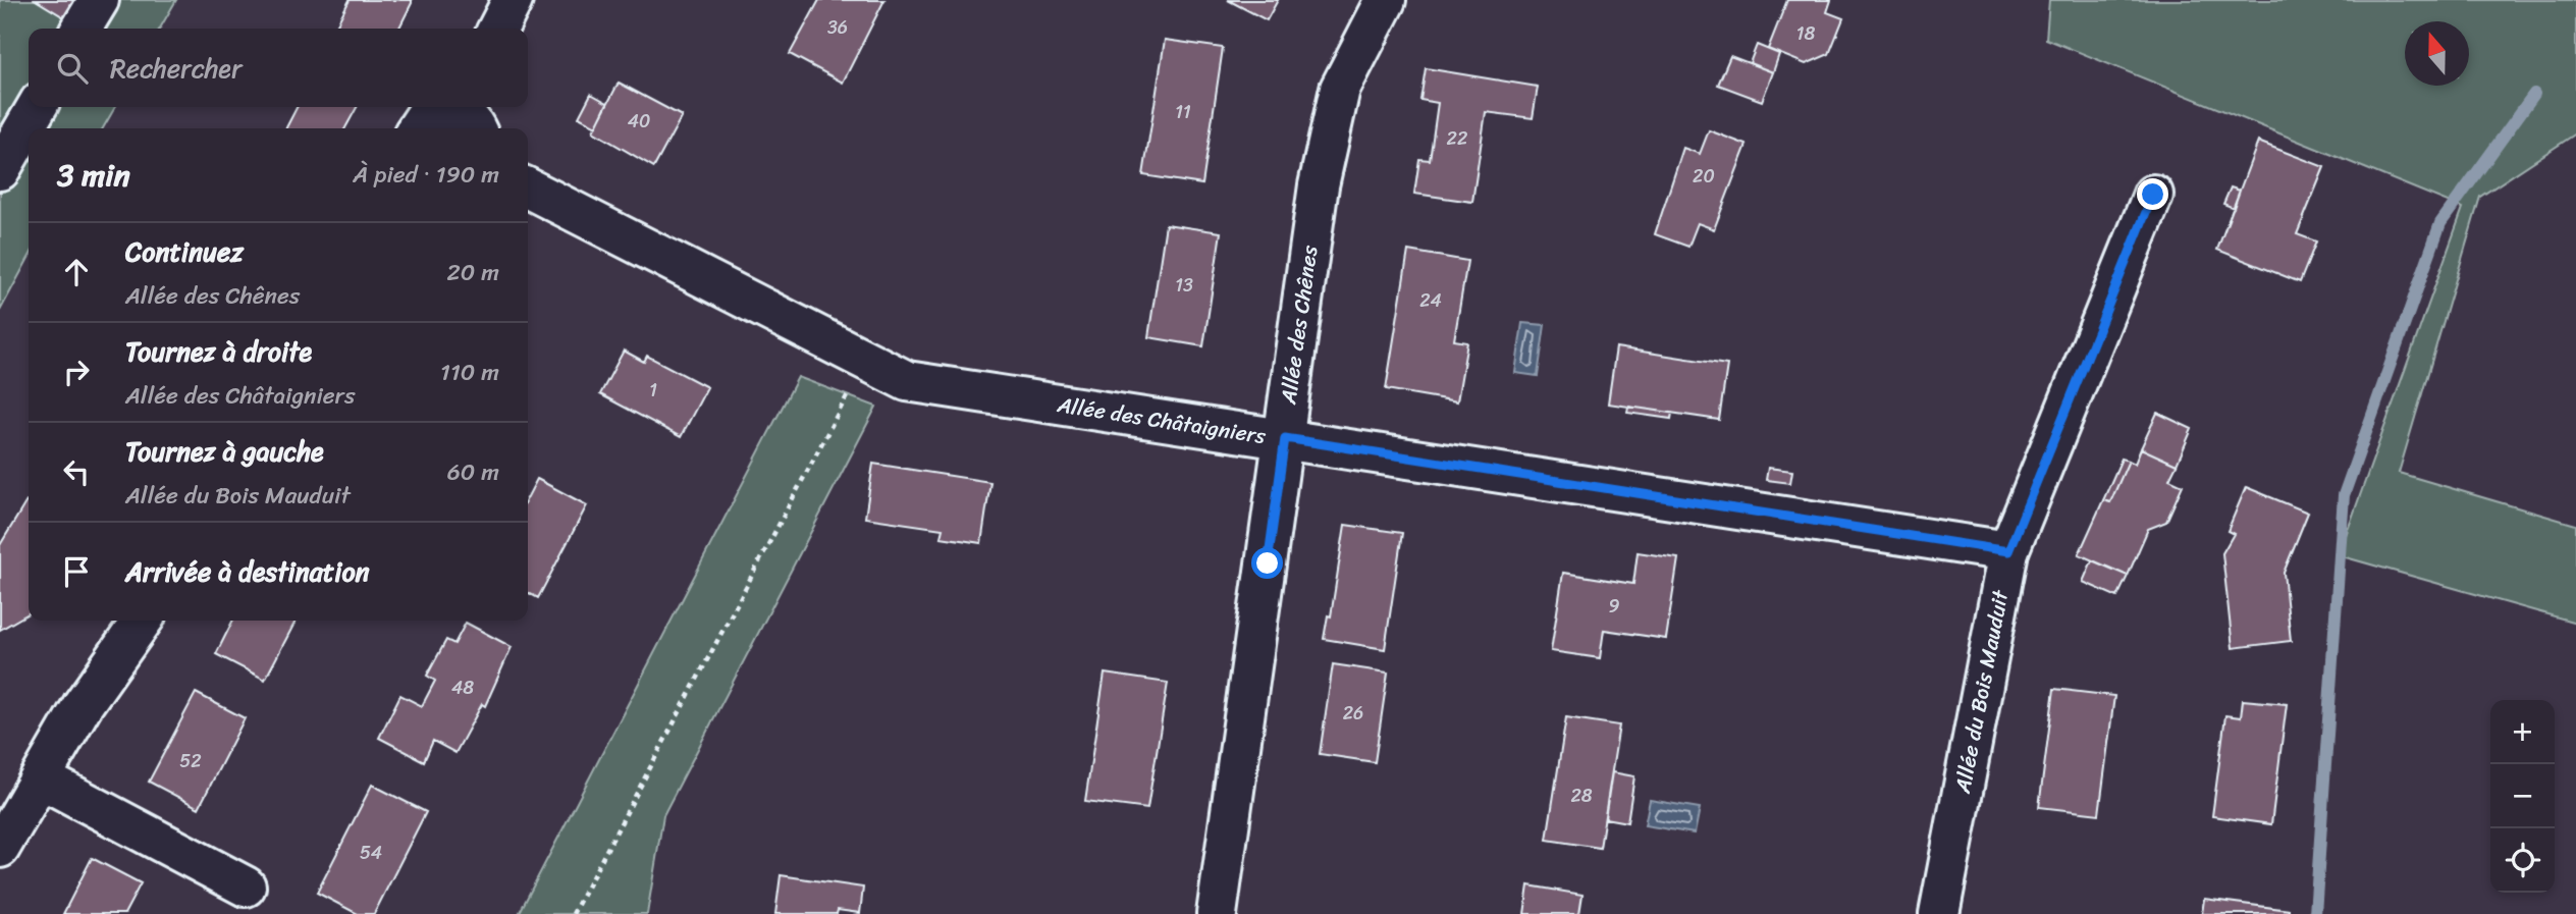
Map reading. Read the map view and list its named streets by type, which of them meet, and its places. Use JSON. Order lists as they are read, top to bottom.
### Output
{
  "streets": {
    "street": ["Allée des Chênes", "Allée des Châtaigniers", "Allée du Bois Mauduit"]
  },
  "crossings": [
    ["Allée des Chênes", "Allée des Châtaigniers"],
    ["Allée des Châtaigniers", "Allée du Bois Mauduit"]
  ],
  "house_numbers": [
    "36",
    "18",
    "11",
    "40",
    "22",
    "20",
    "13",
    "24",
    "1",
    "9",
    "48",
    "26",
    "52",
    "28",
    "54"
  ],
  "north": "top",
  "page": {
    "search": "Rechercher",
    "heading": ["3 min", "À pied · 190 m"],
    "list": [
      ["Continuez", "Allée des Chênes", "20 m"],
      ["Tournez à droite", "Allée des Châtaigniers", "110 m"],
      ["Tournez à gauche", "Allée du Bois Mauduit", "60 m"],
      "Arrivée à destination"
    ],
    "map_buttons": ["+", "−"]
  }
}
